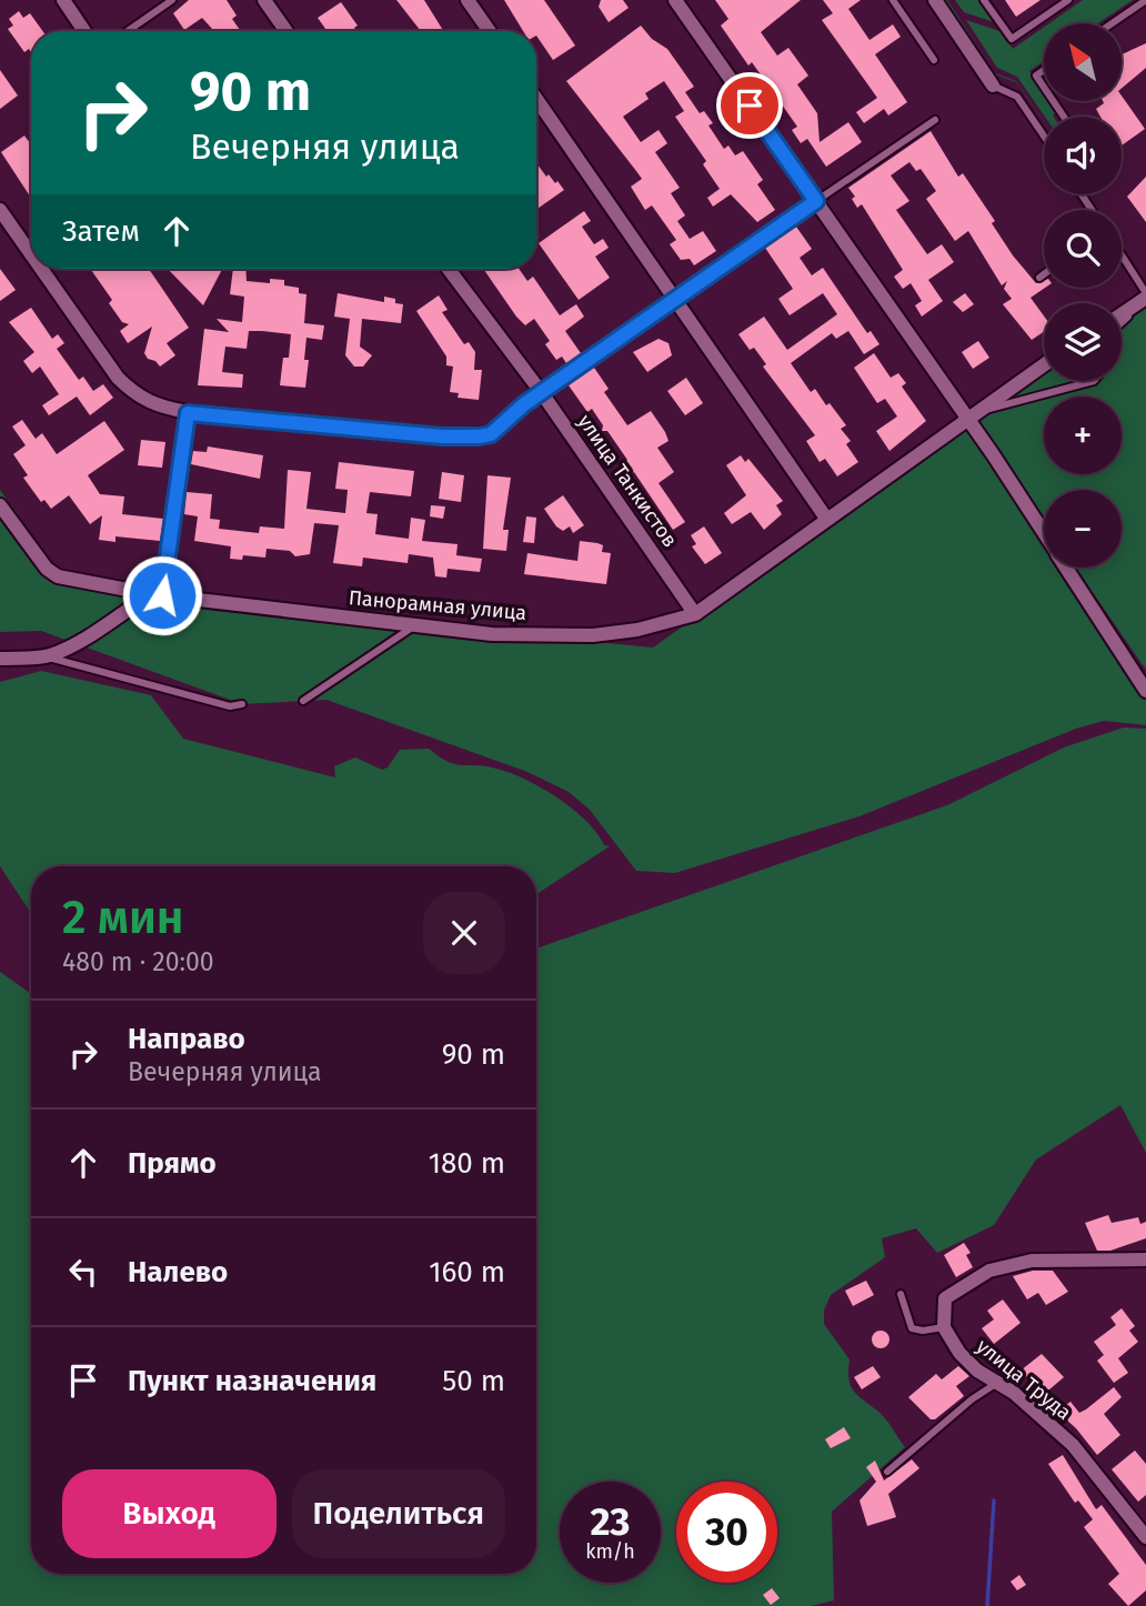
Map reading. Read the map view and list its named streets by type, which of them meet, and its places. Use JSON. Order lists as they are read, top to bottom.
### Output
{
  "streets": {
    "street": ["улица Танкистов", "Панорамная улица", "улица Труда"]
  },
  "crossings": [
    ["улица Танкистов", "Панорамная улица"]
  ],
  "north": "top left",
  "page": {
    "map_buttons": ["+", "−"],
    "turn": ["90 m", "Вечерняя улица"],
    "then": "Затем",
    "heading": ["2 мин", "480 m · 20:00"],
    "list": [
      {
        "name": "Направо",
        "note": "Вечерняя улица",
        "value": "90 m"
      },
      {
        "name": "Прямо",
        "value": "180 m"
      },
      {
        "name": "Налево",
        "value": "160 m"
      },
      {
        "name": "Пункт назначения",
        "value": "50 m"
      }
    ],
    "buttons": ["Выход", "Поделиться"],
    "speed": "23 km/h",
    "limit": "30"
  }
}
